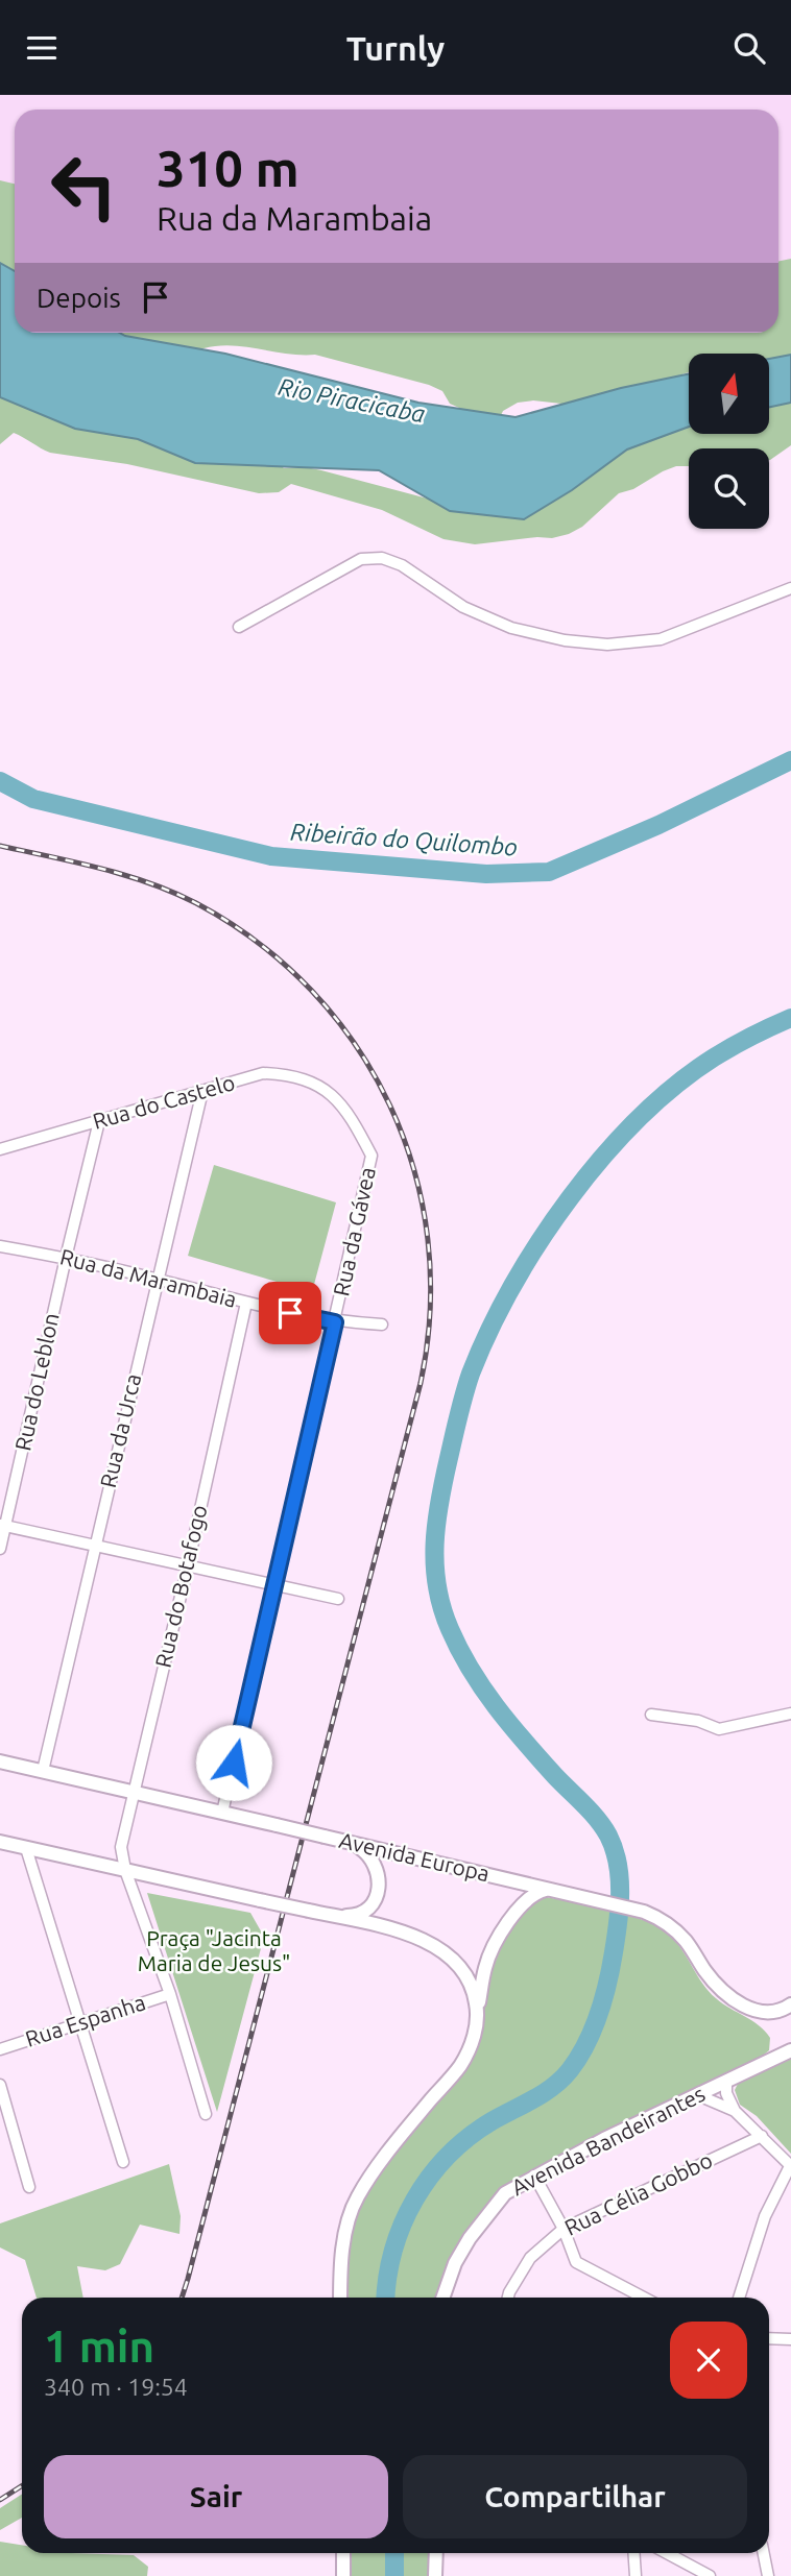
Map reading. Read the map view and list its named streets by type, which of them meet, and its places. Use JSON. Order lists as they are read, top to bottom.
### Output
{
  "streets": {
    "main road": ["Avenida Europa", "Avenida Bandeirantes"],
    "street": [
      "Rua do Castelo",
      "Rua da Gávea",
      "Rua da Marambaia",
      "Rua do Leblon",
      "Rua da Urca",
      "Rua do Botafogo",
      "Rua Espanha",
      "Rua Célia Gobbo"
    ]
  },
  "crossings": [
    ["Rua do Castelo", "Rua da Gávea"],
    ["Rua do Castelo", "Rua do Leblon"],
    ["Rua do Castelo", "Rua da Urca"],
    ["Rua da Gávea", "Rua da Marambaia"],
    ["Rua da Gávea", "Avenida Europa"],
    ["Rua da Marambaia", "Rua do Leblon"],
    ["Rua da Marambaia", "Rua da Urca"],
    ["Rua da Marambaia", "Rua do Botafogo"],
    ["Rua da Urca", "Avenida Europa"],
    ["Rua do Botafogo", "Avenida Europa"],
    ["Rua do Botafogo", "Rua Espanha"]
  ],
  "water": ["Rio Piracicaba", "Ribeirão do Quilombo"],
  "parks": ["Praça \"Jacinta Maria de Jesus\""],
  "north": "top",
  "page": {
    "header": "Turnly",
    "turn": ["310 m", "Rua da Marambaia"],
    "then": "Depois",
    "heading": ["1 min", "340 m · 19:54"],
    "buttons": ["Sair", "Compartilhar"]
  }
}
